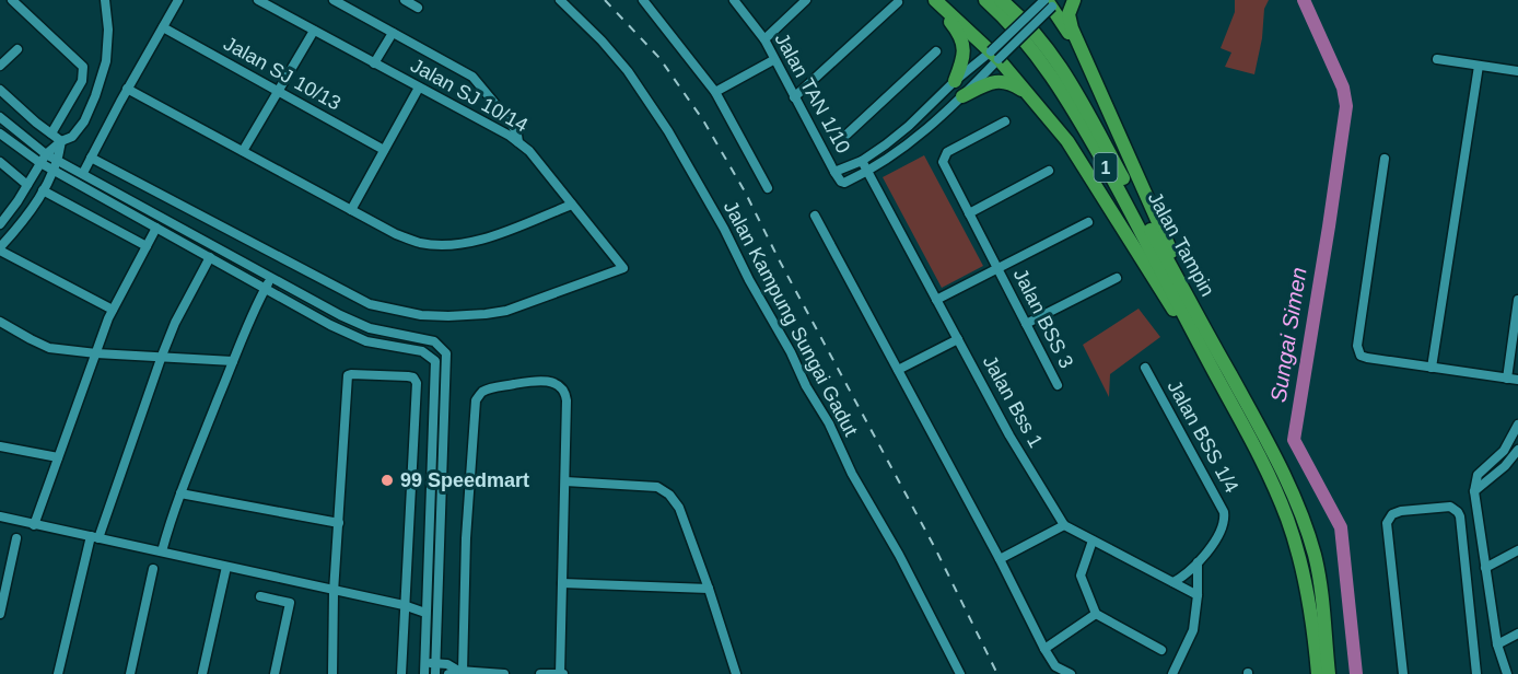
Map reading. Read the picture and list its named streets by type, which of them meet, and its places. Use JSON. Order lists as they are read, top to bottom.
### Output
{
  "streets": {
    "highway": ["1", "Jalan Tampin"],
    "street": [
      "Jalan SJ 10/13",
      "Jalan TAN 1/10",
      "Jalan SJ 10/14",
      "Jalan Kampung Sungai Gadut",
      "Jalan BSS 3",
      "Jalan Bss 1",
      "Jalan BSS 1/4"
    ]
  },
  "crossings": [
    ["1", "Jalan Tampin"]
  ],
  "water": ["Sungai Simen"],
  "places": ["99 Speedmart"]
}
